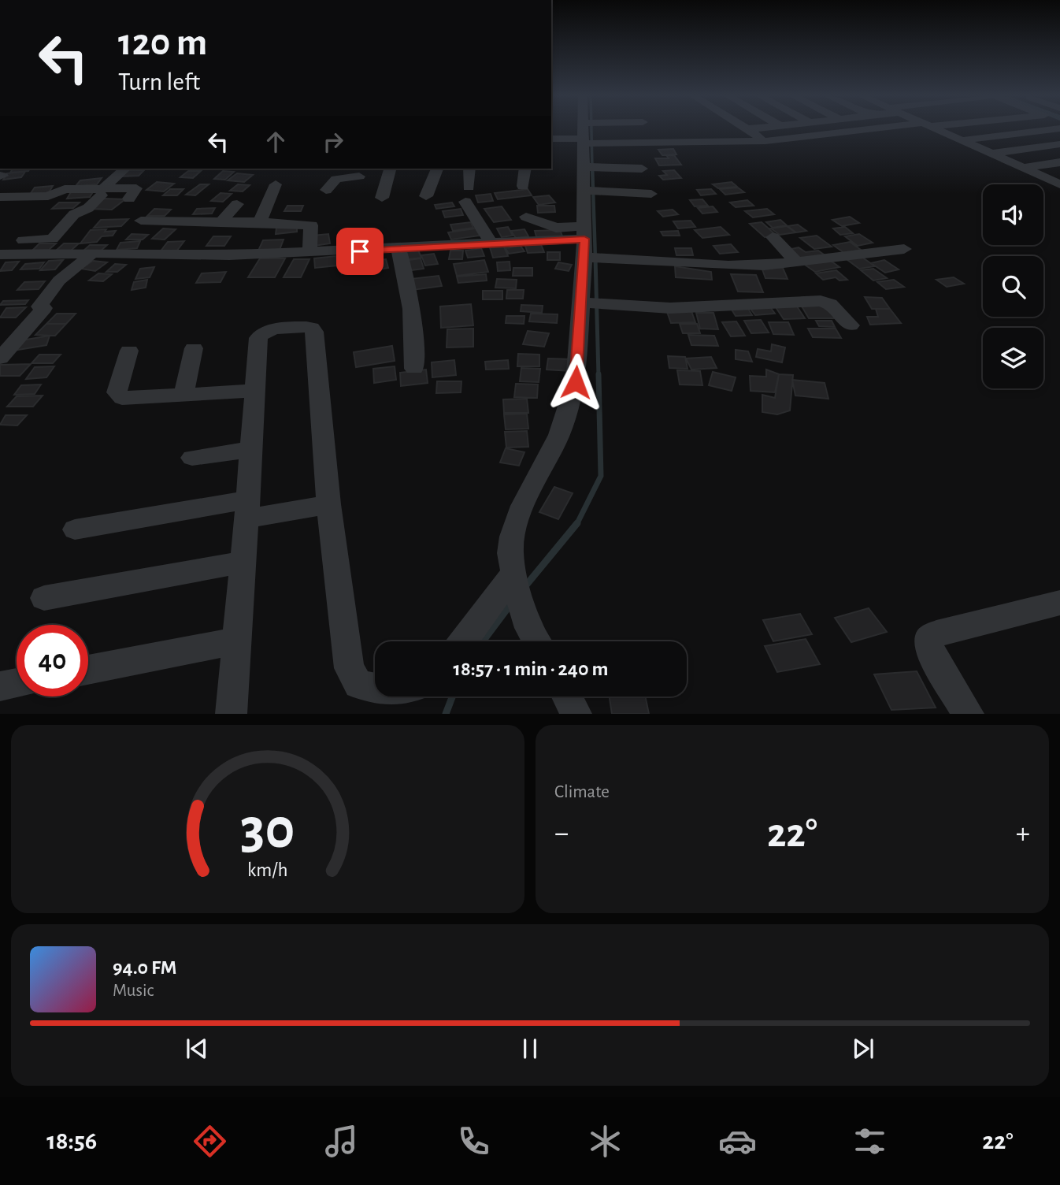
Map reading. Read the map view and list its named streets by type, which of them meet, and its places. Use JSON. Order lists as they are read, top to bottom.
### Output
{
  "page": {
    "turn": ["120 m", "Turn left"],
    "limit": "40",
    "trip": "18:57 · 1 min · 240 m",
    "tile": "Climate",
    "heat": ["−", "22°", "+"],
    "song": ["94.0 FM", "Music"],
    "tabs": ["18:56", "22°"],
    "gauge": ["30", "km/h"]
  }
}
